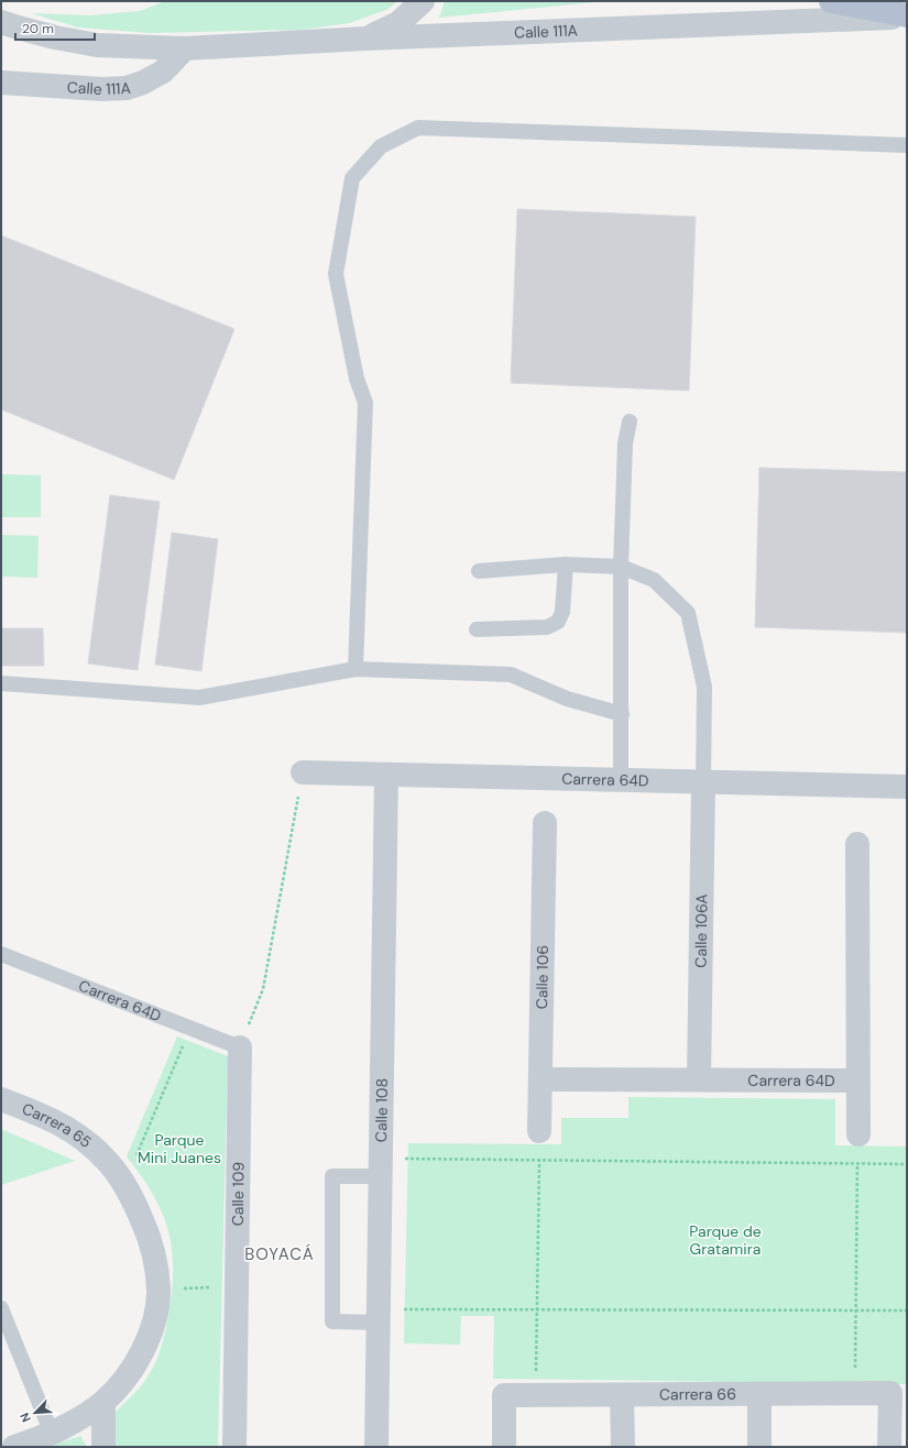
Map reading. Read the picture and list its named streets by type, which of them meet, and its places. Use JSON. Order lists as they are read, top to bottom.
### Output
{
  "streets": {
    "street": [
      "Calle 111A",
      "Carrera 64D",
      "Calle 106A",
      "Calle 106",
      "Calle 108",
      "Carrera 65",
      "Calle 109",
      "Carrera 66"
    ]
  },
  "crossings": [
    ["Carrera 64D", "Calle 106A"],
    ["Carrera 64D", "Calle 106"],
    ["Carrera 64D", "Calle 108"],
    ["Carrera 64D", "Calle 109"]
  ],
  "districts": ["BOYACÁ"],
  "parks": ["Parque Mini Juanes", "Parque de Gratamira"],
  "scale_bar": "20 m",
  "north": "bottom left"
}
